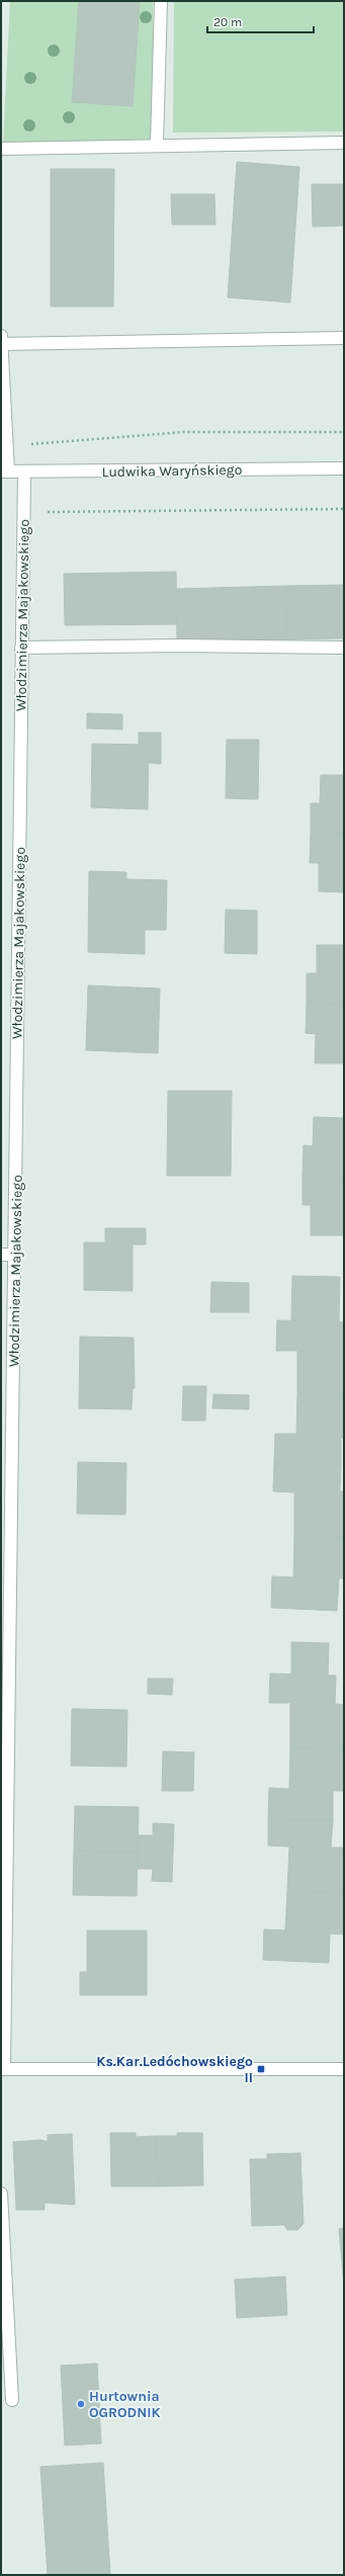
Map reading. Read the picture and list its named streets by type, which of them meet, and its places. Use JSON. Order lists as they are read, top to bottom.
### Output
{
  "streets": {
    "street": ["Ludwika Waryńskiego", "Włodzimierza Majakowskiego"]
  },
  "crossings": [
    ["Ludwika Waryńskiego", "Włodzimierza Majakowskiego"]
  ],
  "places": {
    "transit": ["Ks.Kar.Ledóchowskiego II"],
    "other": ["Hurtownia OGRODNIK"]
  },
  "scale_bar": "20 m"
}
